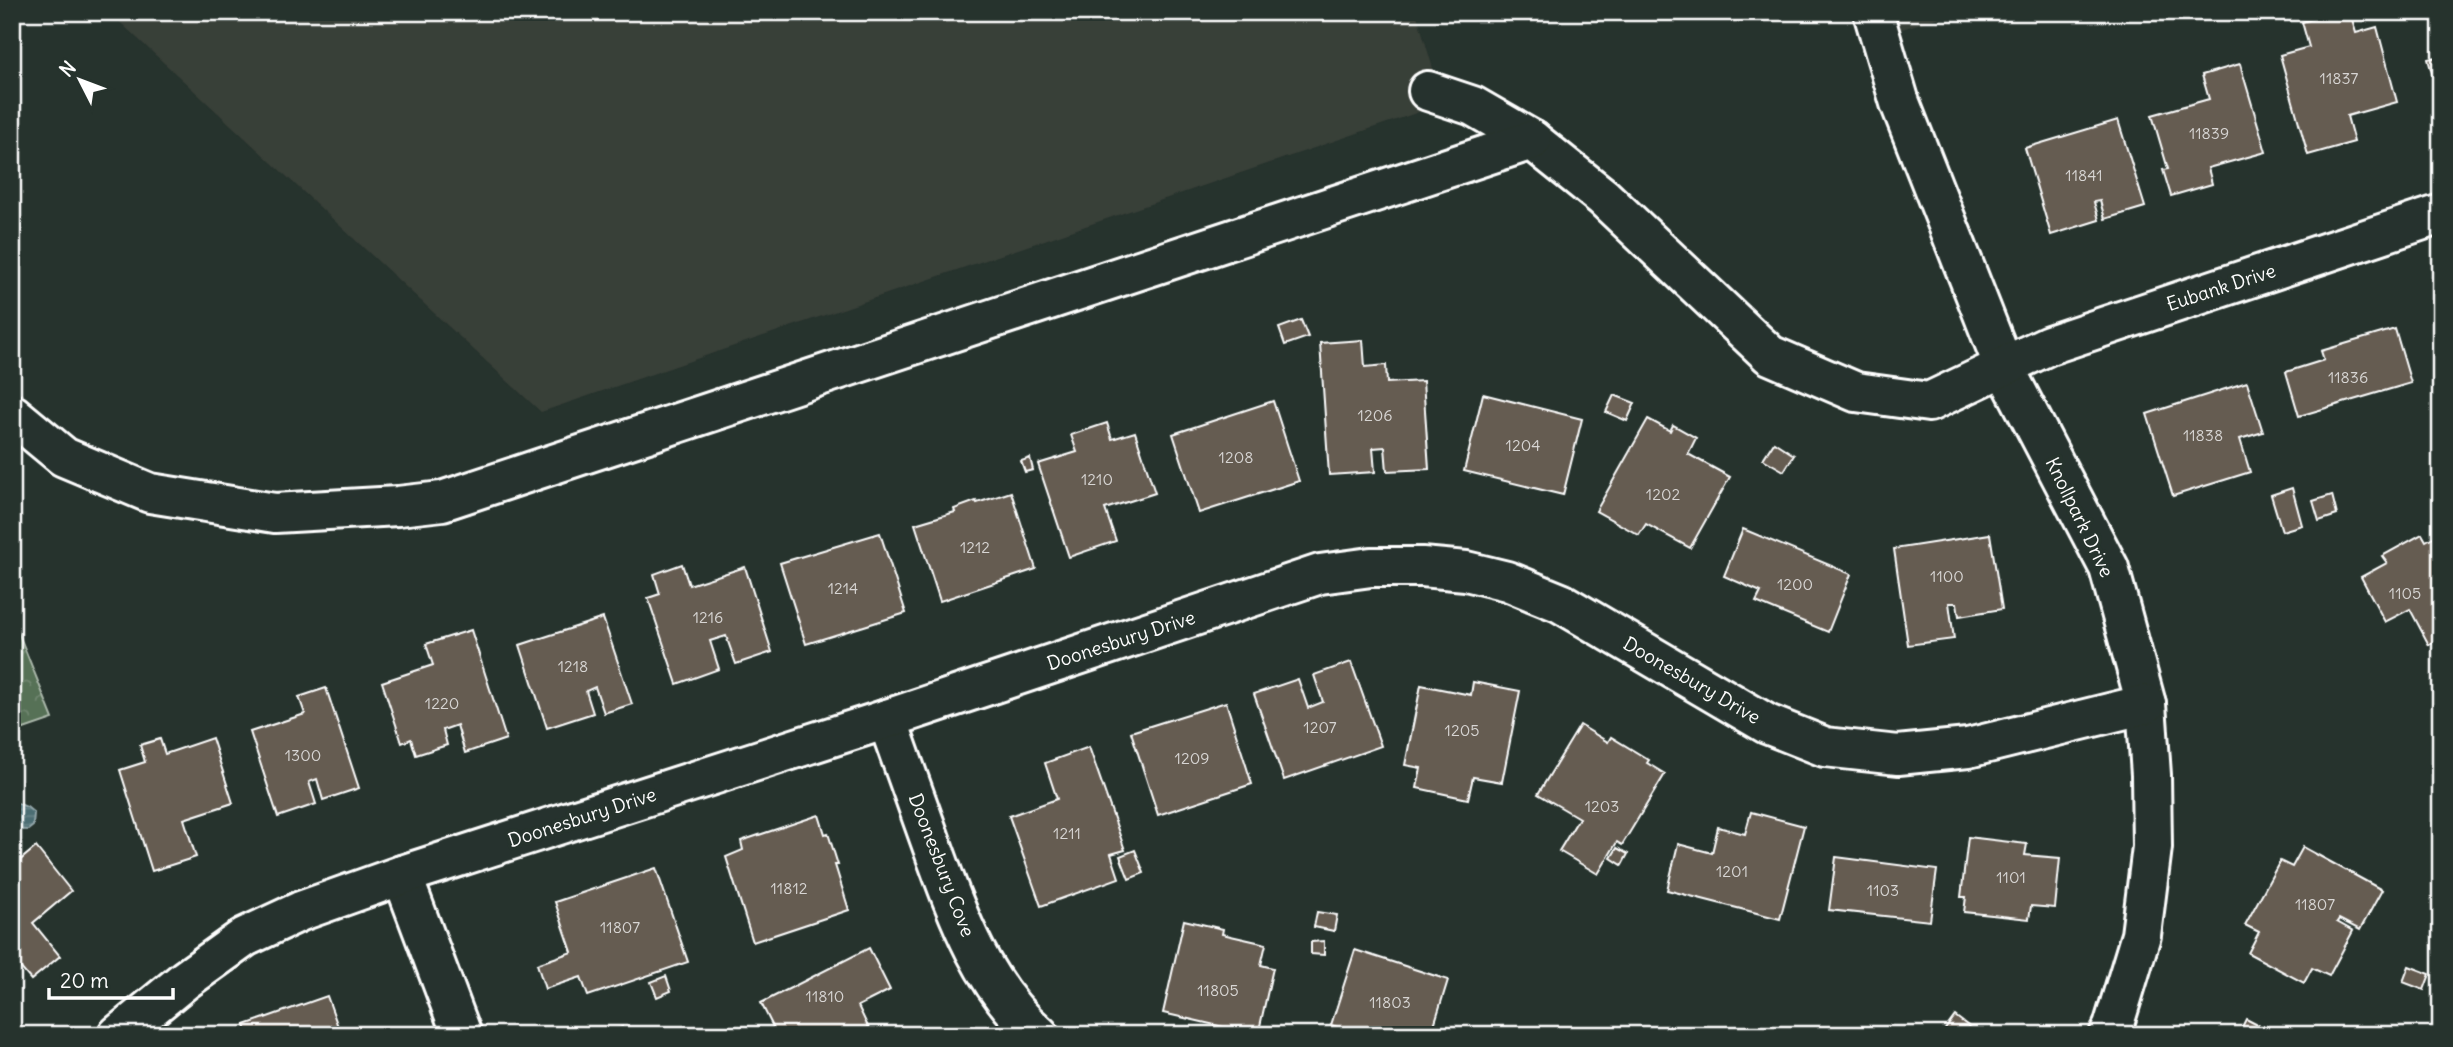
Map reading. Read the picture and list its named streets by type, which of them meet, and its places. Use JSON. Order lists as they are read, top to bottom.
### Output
{
  "streets": {
    "street": [
      "Eubank Drive",
      "Knollpark Drive",
      "Doonesbury Drive",
      "Doonesbury Cove"
    ]
  },
  "crossings": [
    ["Eubank Drive", "Knollpark Drive"],
    ["Knollpark Drive", "Doonesbury Drive"],
    ["Doonesbury Drive", "Doonesbury Cove"]
  ],
  "house_numbers": [
    "11837",
    "11839",
    "11841",
    "11836",
    "1206",
    "11838",
    "1204",
    "1208",
    "1210",
    "1202",
    "1212",
    "1100",
    "1200",
    "1214",
    "1105",
    "1216",
    "1218",
    "1220",
    "1207",
    "1205",
    "1300",
    "1209",
    "1203",
    "1211",
    "1201",
    "1101",
    "11812",
    "1103",
    "11807",
    "11807",
    "11805",
    "11810",
    "11803"
  ],
  "scale_bar": "20 m",
  "north": "top left"
}
